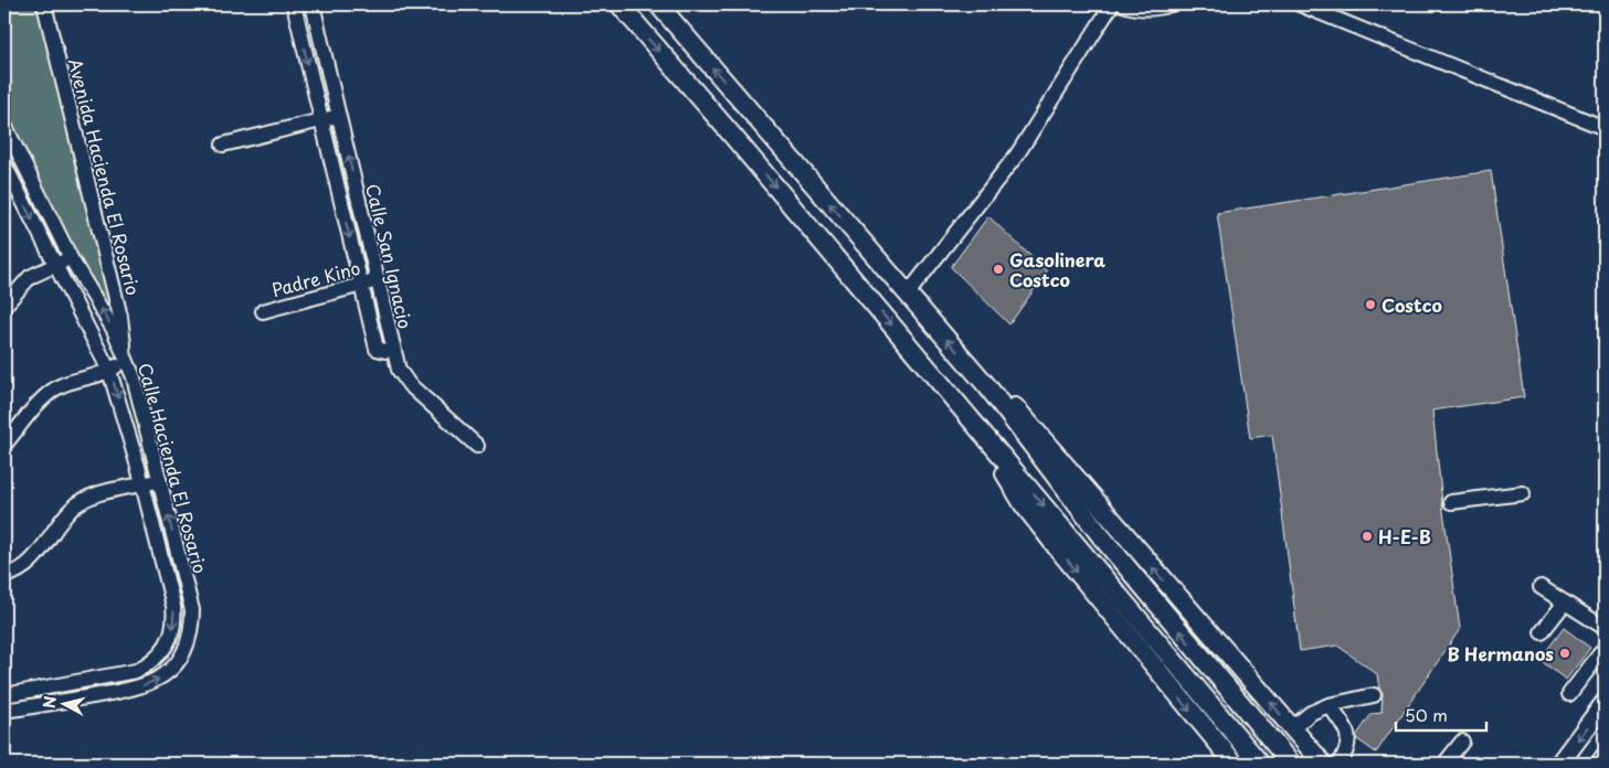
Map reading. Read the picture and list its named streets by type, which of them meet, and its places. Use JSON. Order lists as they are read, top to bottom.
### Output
{
  "streets": {
    "street": [
      "Avenida Hacienda El Rosario",
      "Calle San Ignacio",
      "Padre Kino",
      "Calle Hacienda El Rosario"
    ]
  },
  "crossings": [
    ["Avenida Hacienda El Rosario", "Calle Hacienda El Rosario"],
    ["Calle San Ignacio", "Padre Kino"]
  ],
  "places": [
    "Gasolinera Costco",
    "Costco",
    "H-E-B",
    "B Hermanos"
  ],
  "scale_bar": "50 m",
  "north": "left"
}
